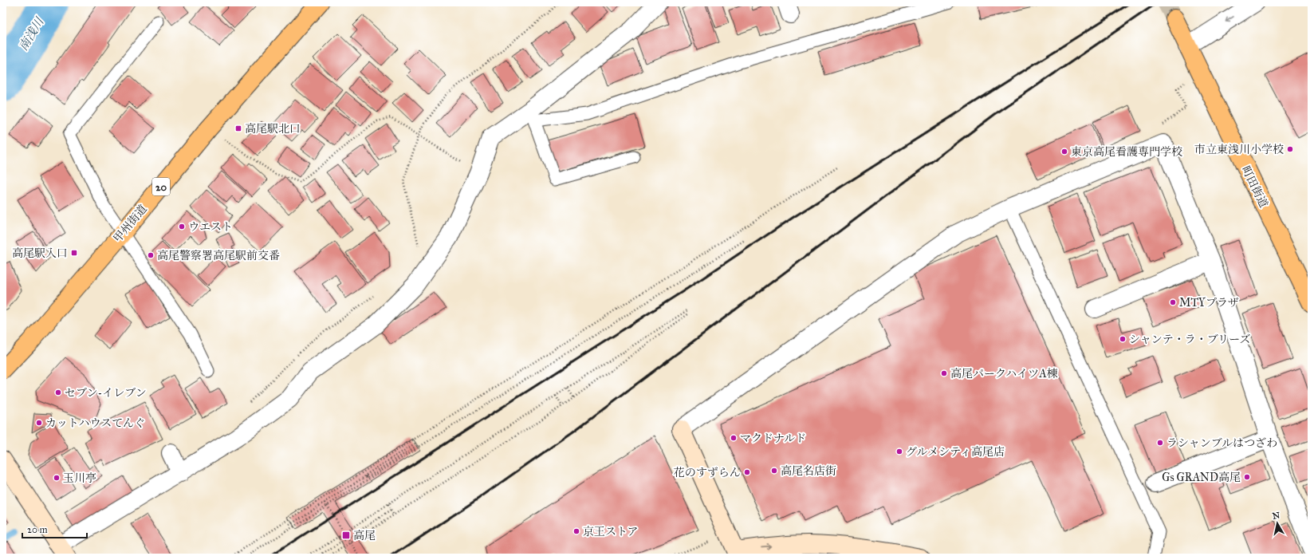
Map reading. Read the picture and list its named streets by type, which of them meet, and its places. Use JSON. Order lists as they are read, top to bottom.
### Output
{
  "streets": {
    "main road": ["20", "町田街道", "甲州街道"]
  },
  "water": ["南浅川"],
  "places": {
    "transit": ["高尾駅北口", "高尾駅入口", "高尾"],
    "other": [
      "市立東浅川小学校",
      "東京高尾看護専門学校",
      "ウエスト",
      "高尾警察署高尾駅前交番",
      "MTYプラザ",
      "シャンテ・ラ・ブリーズ",
      "高尾パークハイツA棟",
      "セブン-イレブン",
      "カットハウスてんぐ",
      "マクドナルド",
      "ラシャンブルはつざわ",
      "グルメシティ高尾店",
      "高尾名店街",
      "花のすずらん",
      "Gs GRAND高尾",
      "玉川亭",
      "京王ストア"
    ]
  },
  "scale_bar": "20 m",
  "north": "top"
}
